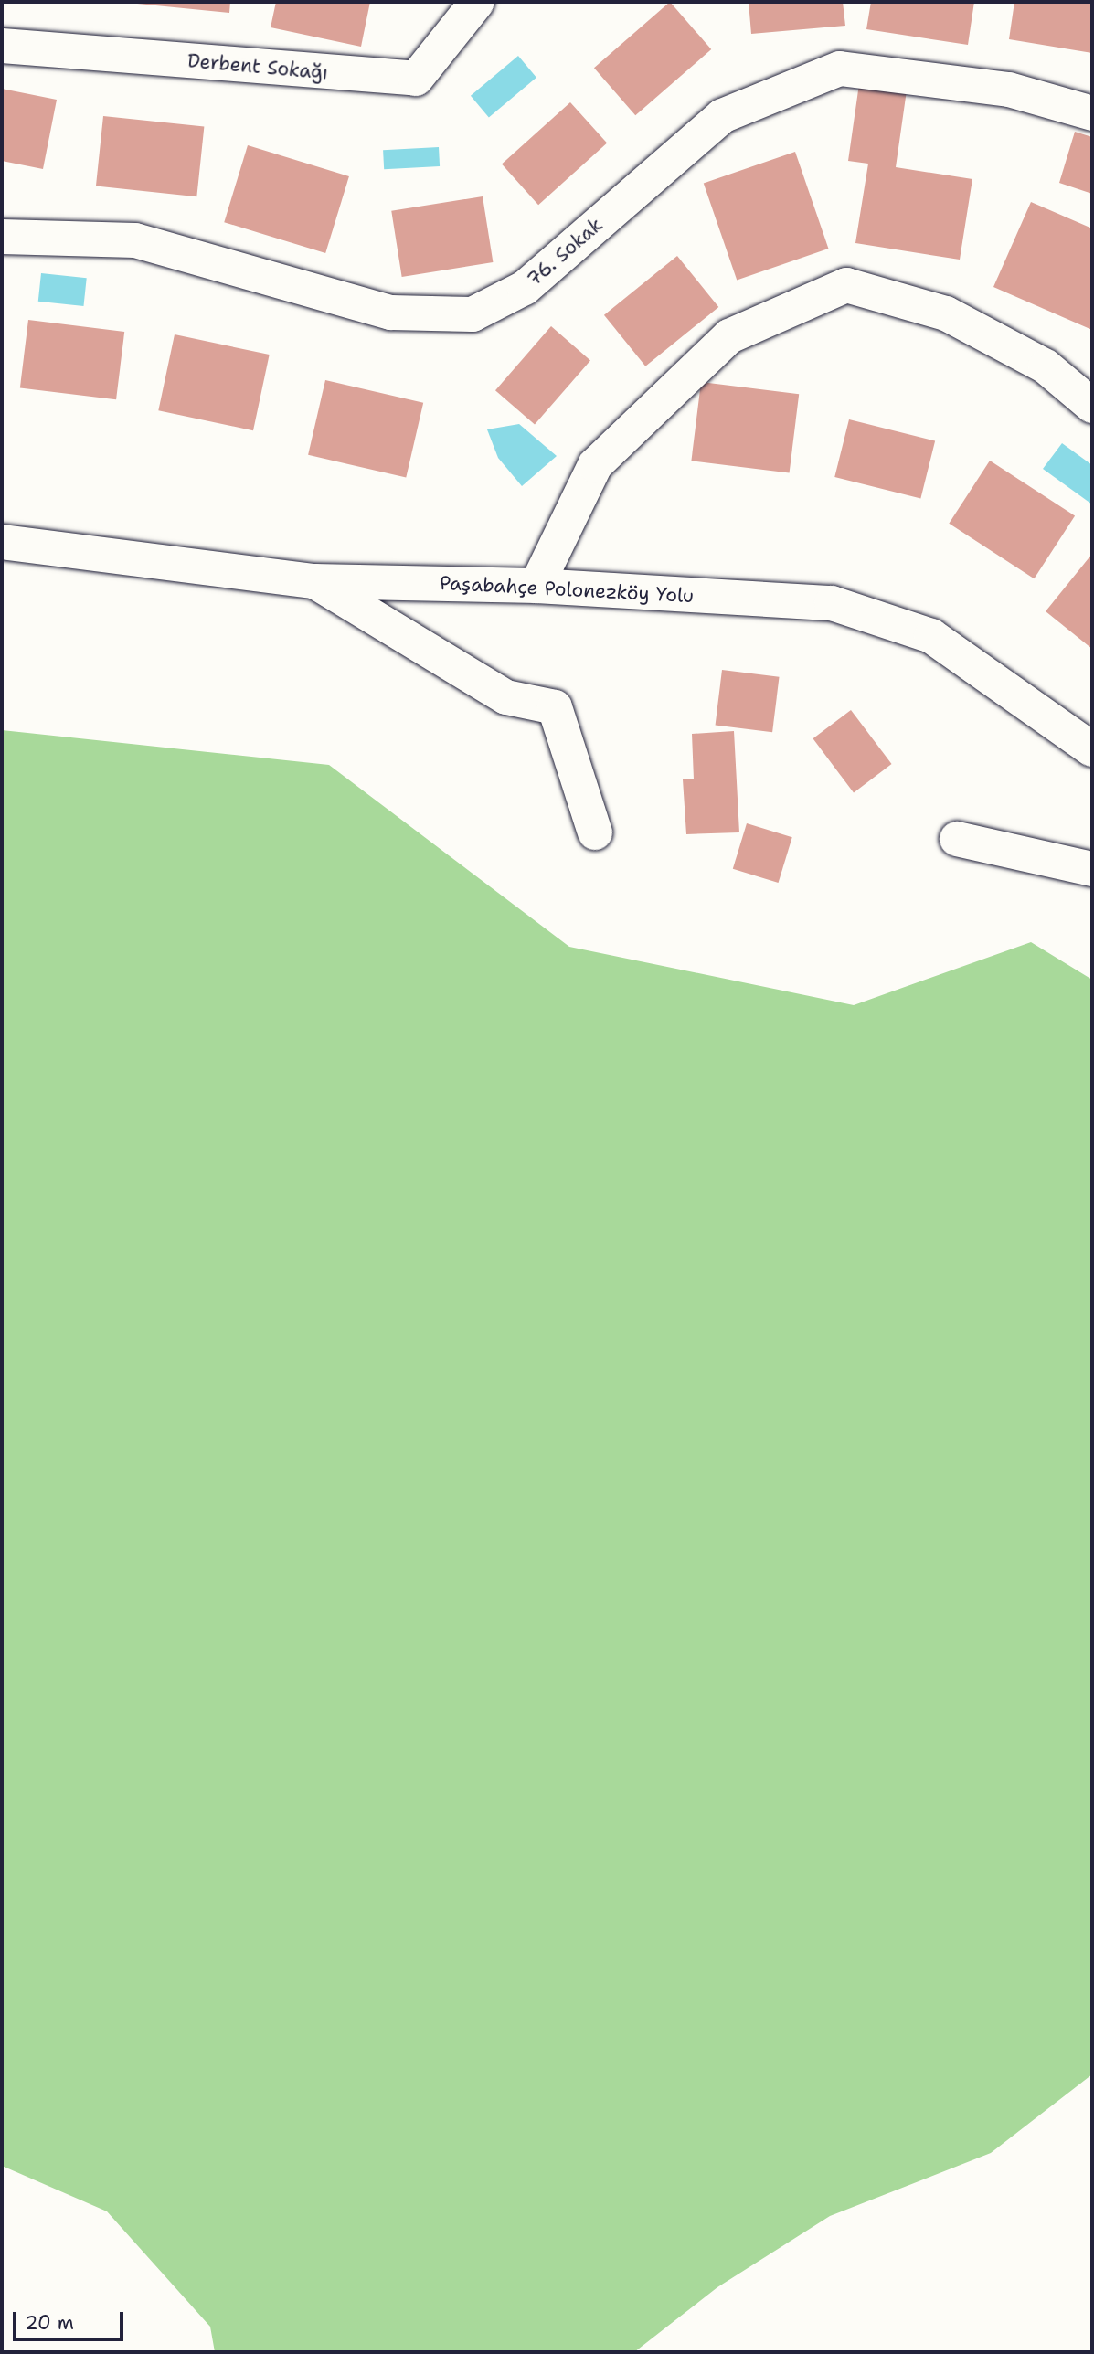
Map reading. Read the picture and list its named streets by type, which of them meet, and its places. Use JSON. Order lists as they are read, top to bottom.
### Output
{
  "streets": {
    "street": ["Derbent Sokağı", "76. Sokak", "Paşabahçe Polonezköy Yolu"]
  },
  "scale_bar": "20 m"
}
